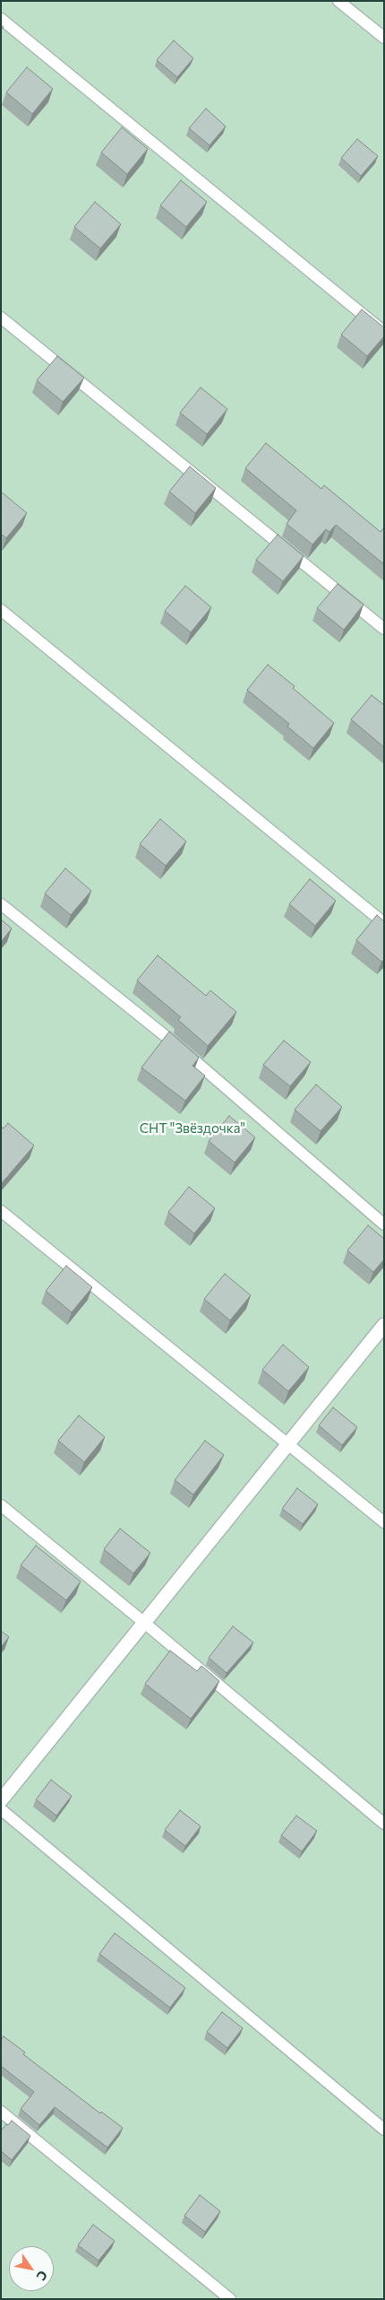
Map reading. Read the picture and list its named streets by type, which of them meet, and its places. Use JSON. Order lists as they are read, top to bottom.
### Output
{
  "parks": ["СНТ \"Звёздочка\""],
  "north": "bottom right"
}
